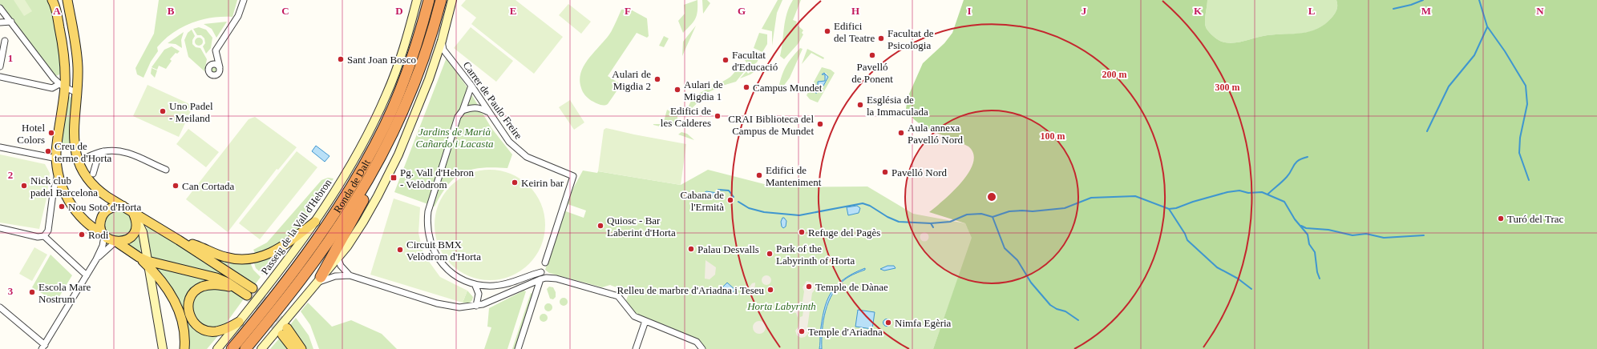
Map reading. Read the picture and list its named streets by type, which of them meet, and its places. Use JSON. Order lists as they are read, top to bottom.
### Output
{
  "streets": {
    "highway": ["Ronda de Dalt"],
    "street": ["Carrer de Paulo Freire", "Passeig de la Vall d'Hebron"]
  },
  "parks": ["Jardins de Marià Cañardo i Lacasta", "Horta Labyrinth"],
  "places": {
    "other": [
      "Edifici del Teatre",
      "Facultat de Psicologia",
      "Pavelló de Ponent",
      "Sant Joan Bosco",
      "Facultat d'Educació",
      "Aulari de Migdia 2",
      "Campus Mundet",
      "Aulari de Migdia 1",
      "Església de la Immaculada",
      "Uno Padel - Meiland",
      "Edifici de les Calderes",
      "CRAI Biblioteca del Campus de Mundet",
      "Hotel Colors",
      "Aula annexa Pavelló Nord",
      "Creu de terme d'Horta",
      "Pavelló Nord",
      "Edifici de Manteniment",
      "Keirin bar",
      "Nick club padel Barcelona",
      "Can Cortada",
      "Cabana de l'Ermità",
      "Nou Soto d'Horta",
      "Turó del Trac",
      "Quiosc - Bar Laberint d'Horta",
      "Refuge del Pagès",
      "Rodi",
      "Palau Desvalls",
      "Circuit BMX Velòdrom d'Horta",
      "Park of the Labyrinth of Horta",
      "Temple de Dànae",
      "Relleu de marbre d'Ariadna i Teseu",
      "Escola Mare Nostrum",
      "Nimfa Egèria",
      "Temple d'Ariadna"
    ],
    "transit": ["Pg. Vall d'Hebron - Velòdrom"]
  },
  "grid": {
    "columns": [
      "A",
      "B",
      "C",
      "D",
      "E",
      "F",
      "G",
      "H",
      "I",
      "J",
      "K",
      "L",
      "M",
      "N"
    ],
    "rows": ["1", "2", "3"]
  },
  "rings": ["200 m", "300 m", "100 m"]
}
